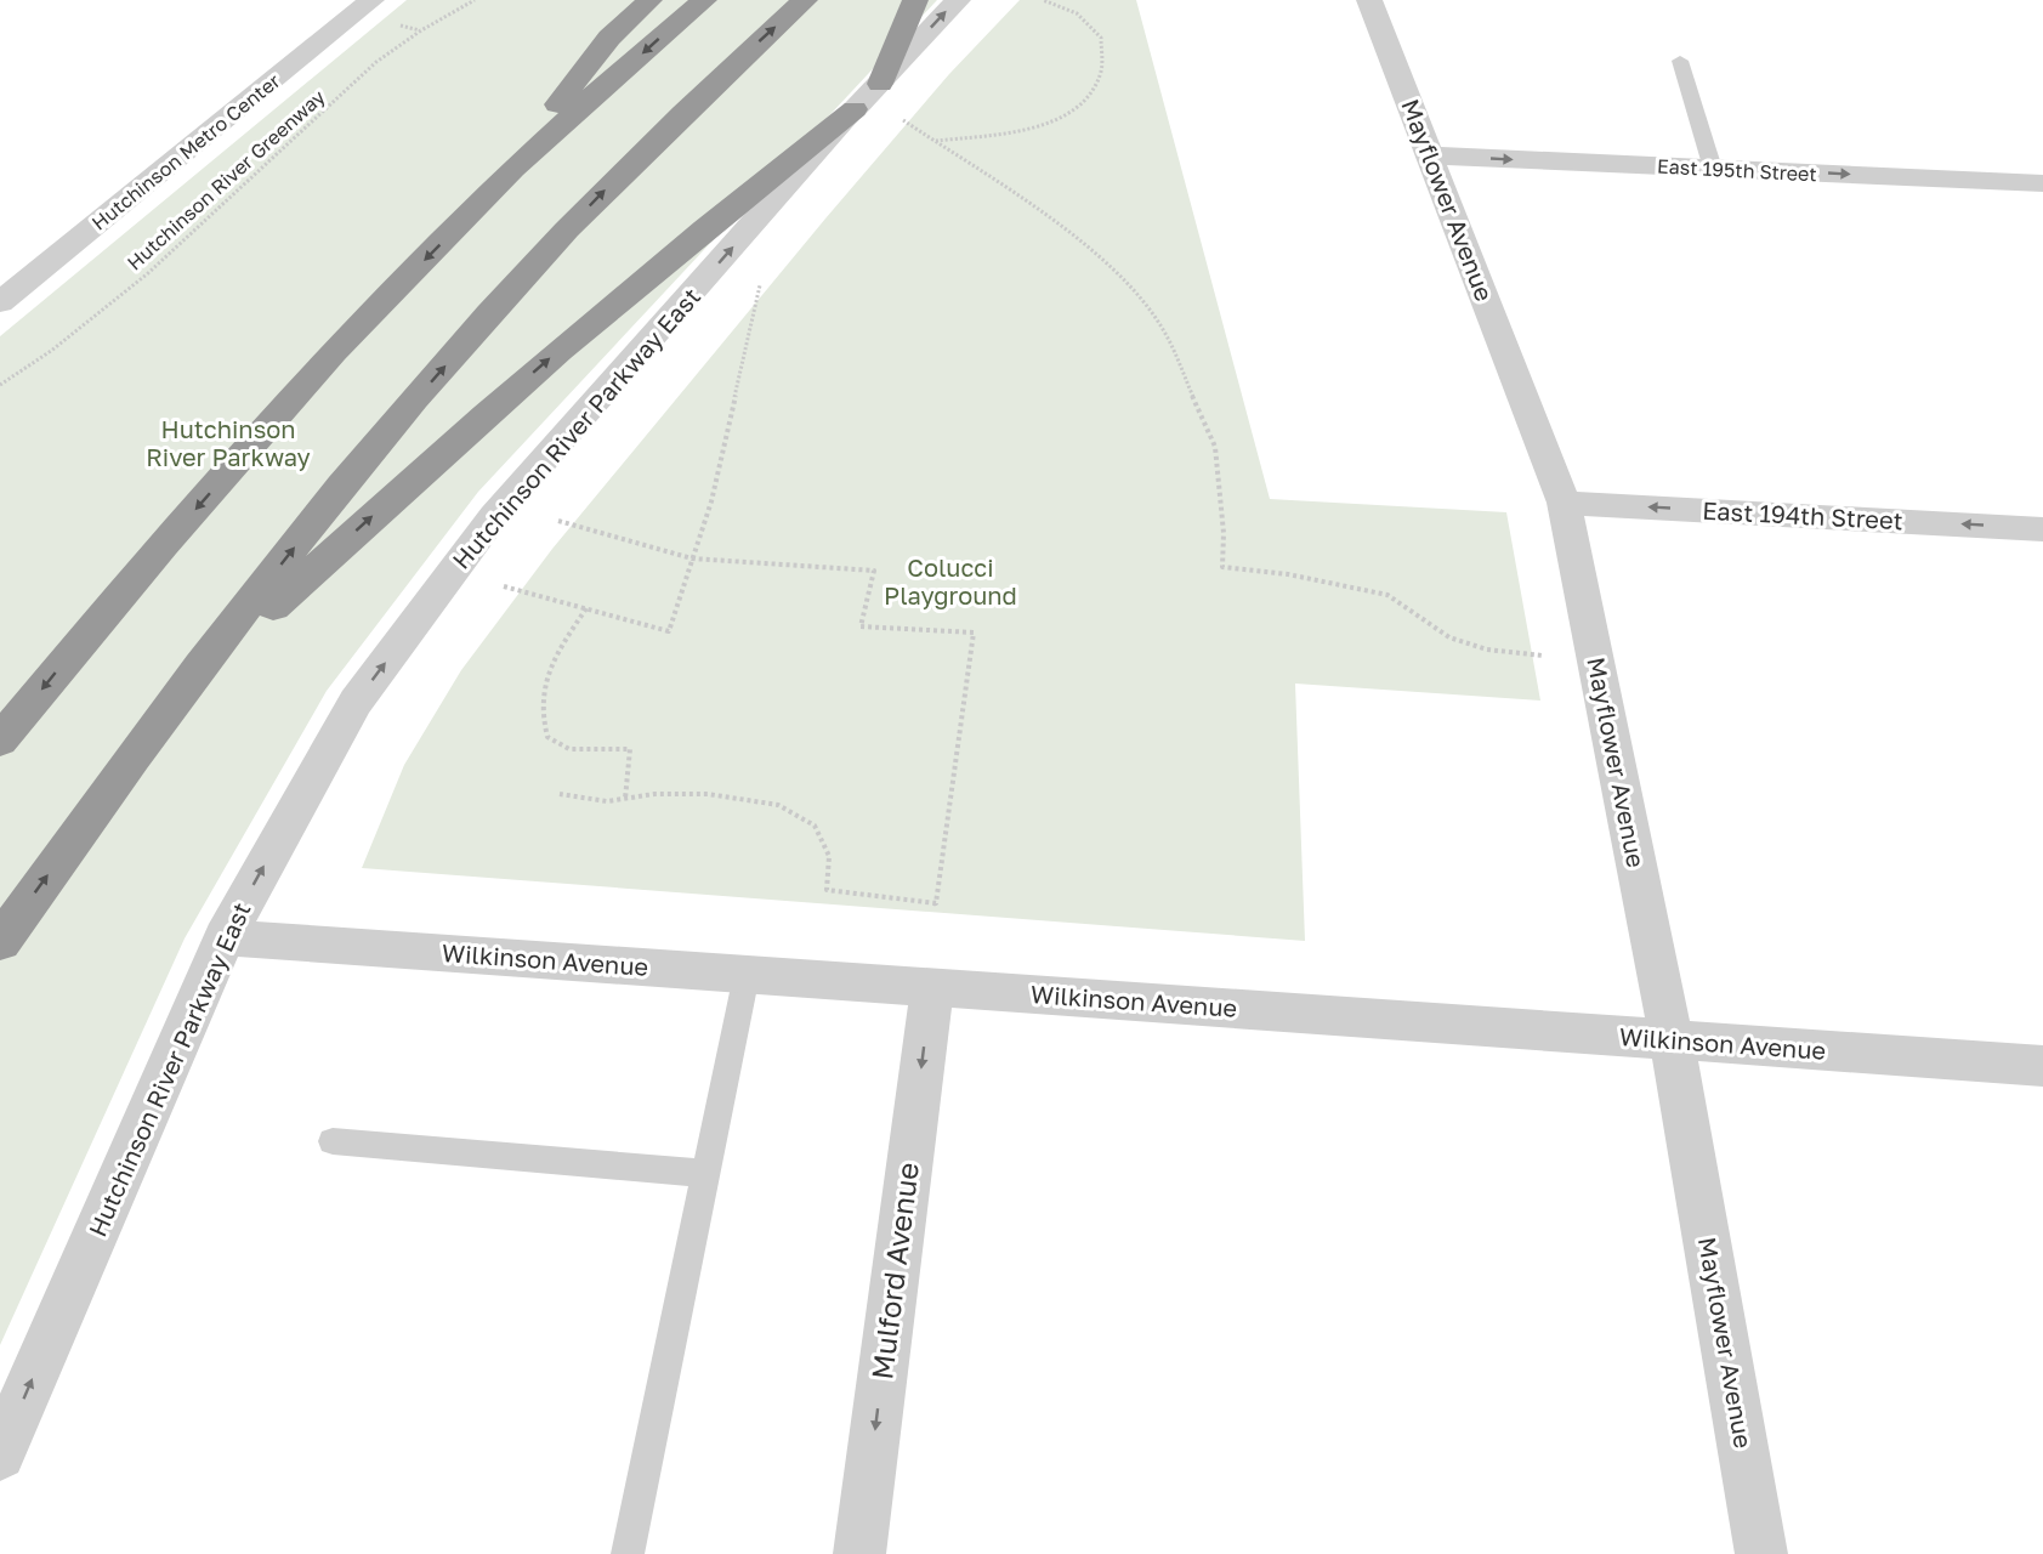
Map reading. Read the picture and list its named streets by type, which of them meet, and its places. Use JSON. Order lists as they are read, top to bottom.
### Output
{
  "streets": {
    "street": [
      "Hutchinson Metro Center",
      "East 195th Street",
      "Mayflower Avenue",
      "Hutchinson River Parkway East",
      "East 194th Street",
      "Wilkinson Avenue",
      "Mulford Avenue"
    ],
    "path": ["Hutchinson River Greenway"]
  },
  "crossings": [
    ["East 195th Street", "Mayflower Avenue"],
    ["Mayflower Avenue", "East 194th Street"],
    ["Mayflower Avenue", "Wilkinson Avenue"],
    ["Hutchinson River Parkway East", "Wilkinson Avenue"],
    ["Wilkinson Avenue", "Mulford Avenue"]
  ],
  "one_way": [
    "East 195th Street",
    "Hutchinson River Parkway East",
    "East 194th Street",
    "Mulford Avenue"
  ],
  "parks": ["Hutchinson River Parkway", "Colucci Playground"]
}
